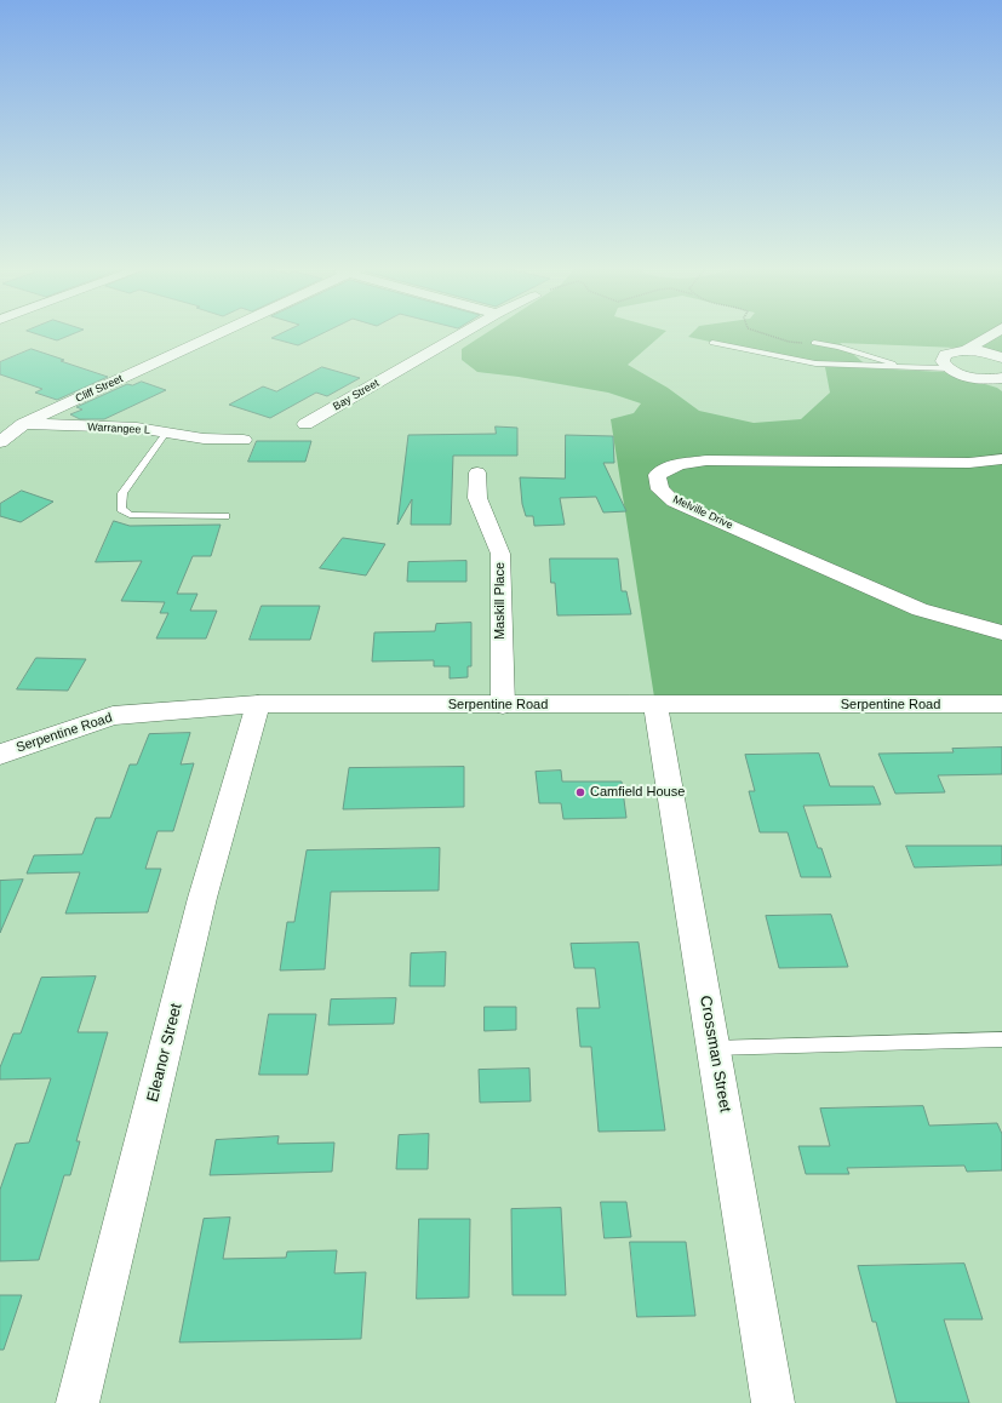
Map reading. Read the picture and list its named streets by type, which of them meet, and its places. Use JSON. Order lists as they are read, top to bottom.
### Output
{
  "streets": {
    "street": [
      "Cliff Street",
      "Bay Street",
      "Warrangee L",
      "Melville Drive",
      "Maskill Place",
      "Serpentine Road",
      "Eleanor Street",
      "Crossman Street"
    ]
  },
  "crossings": [
    ["Cliff Street", "Warrangee L"],
    ["Maskill Place", "Serpentine Road"],
    ["Serpentine Road", "Eleanor Street"],
    ["Serpentine Road", "Crossman Street"]
  ],
  "places": ["Camfield House"]
}
